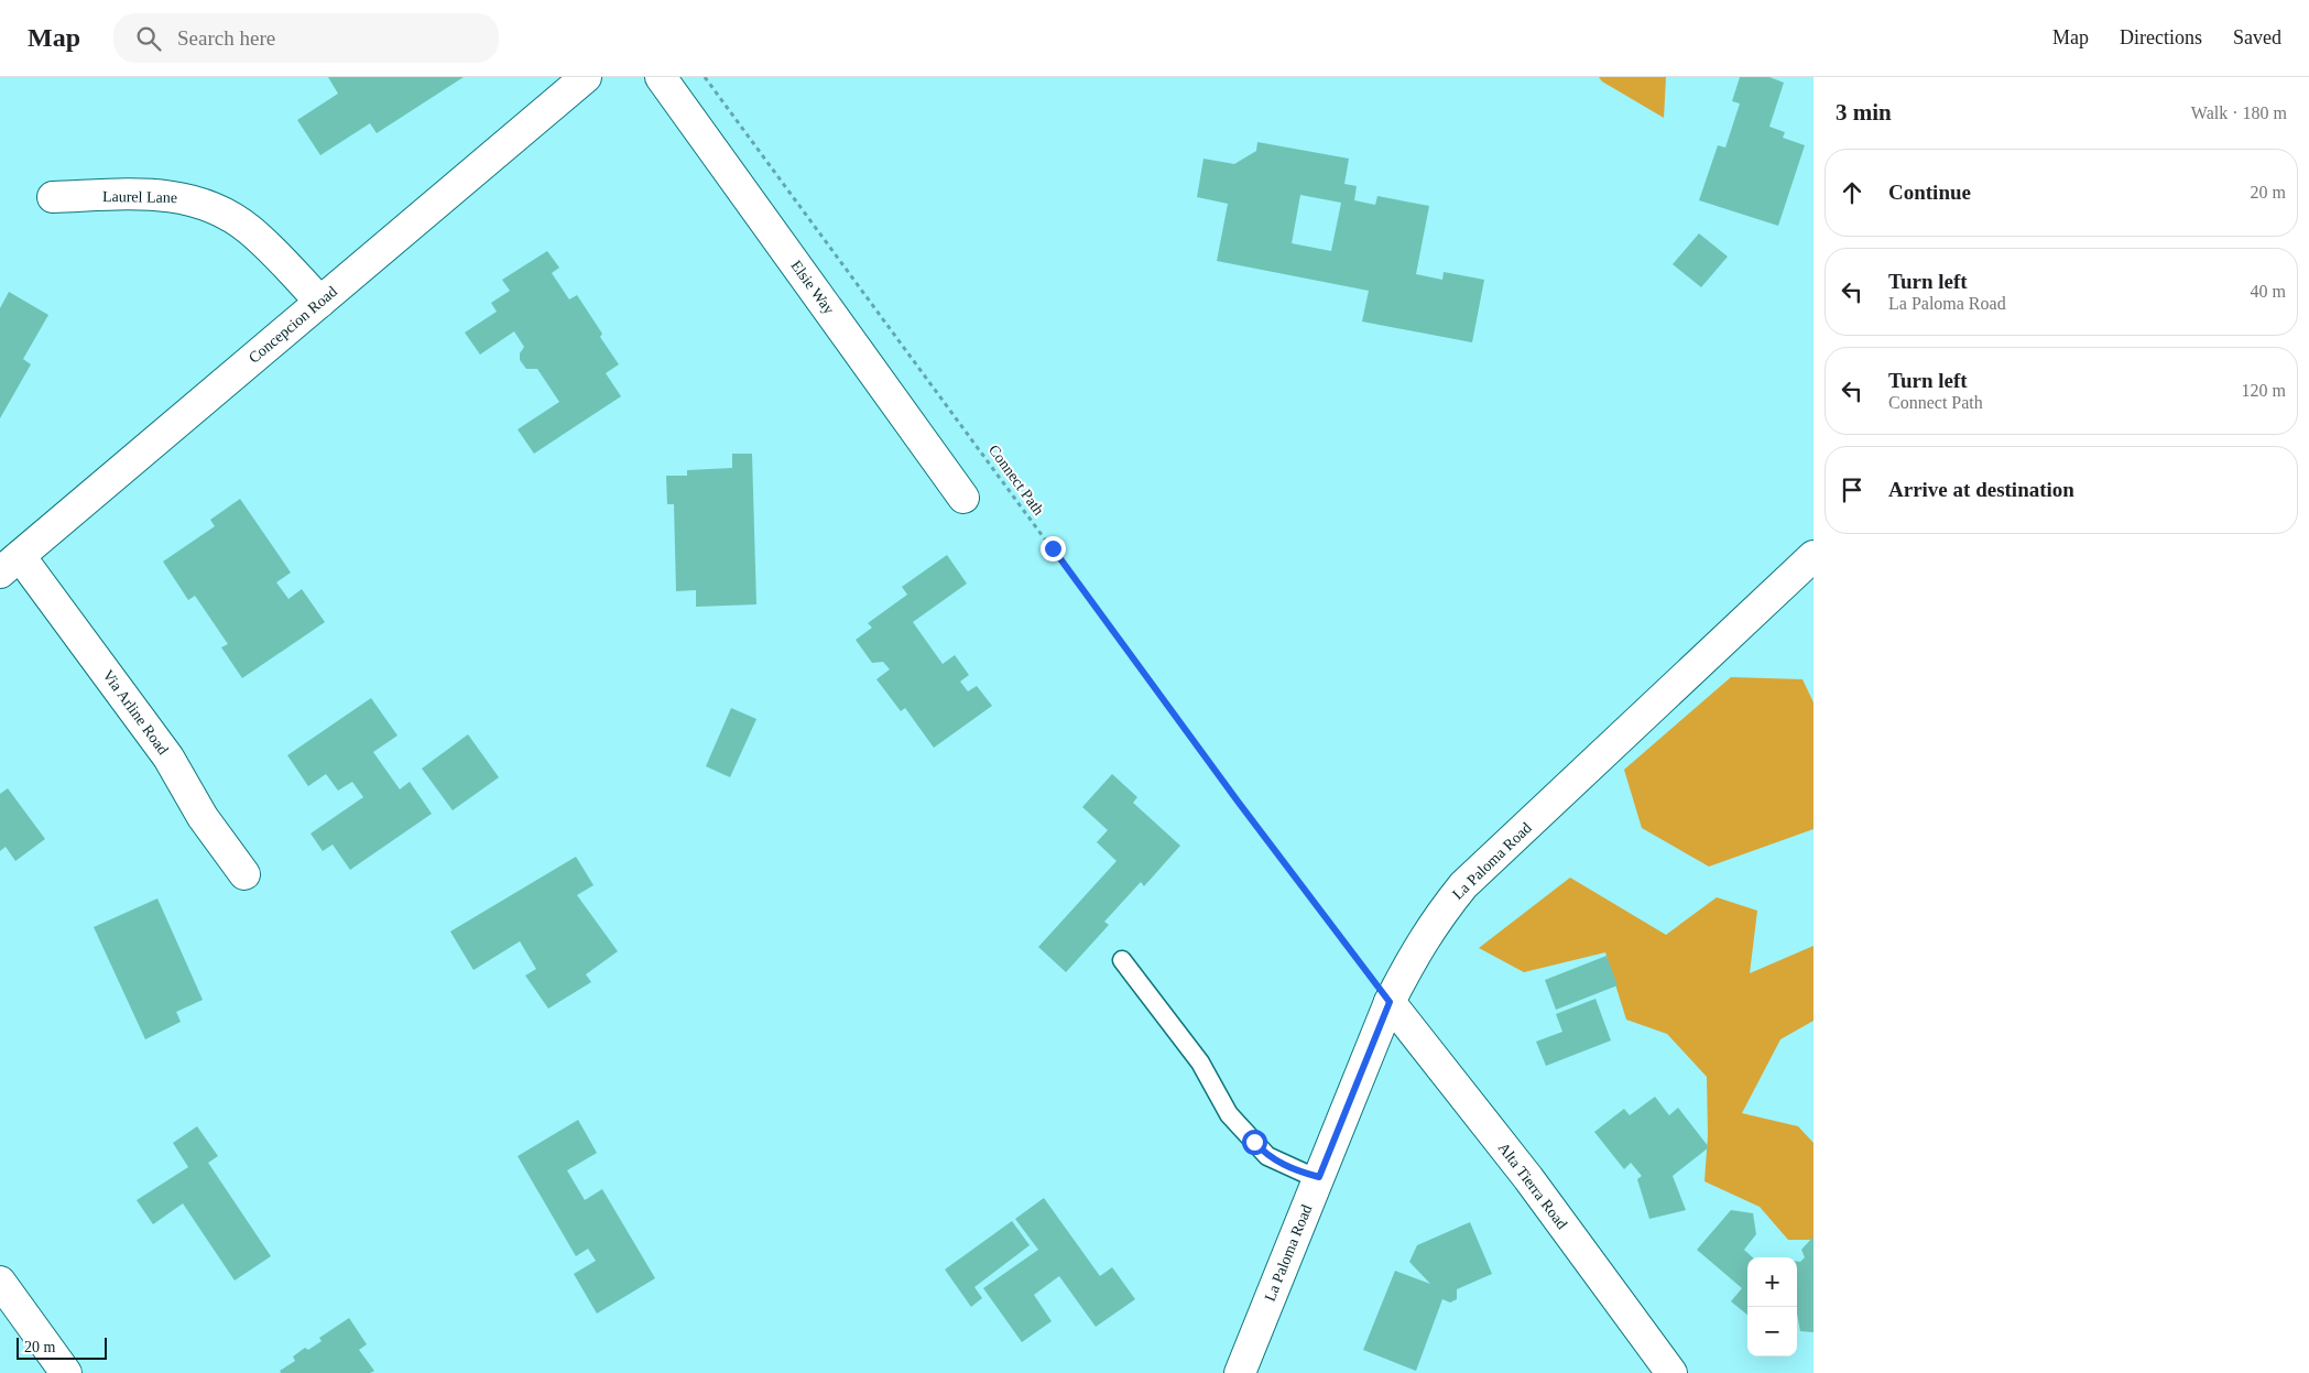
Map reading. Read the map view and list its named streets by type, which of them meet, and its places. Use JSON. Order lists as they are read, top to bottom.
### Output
{
  "streets": {
    "street": [
      "Laurel Lane",
      "Elsie Way",
      "Concepcion Road",
      "Via Arline Road",
      "La Paloma Road",
      "Alta Tierra Road"
    ],
    "path": ["Connect Path"]
  },
  "crossings": [
    ["Laurel Lane", "Concepcion Road"],
    ["Concepcion Road", "Via Arline Road"],
    ["Connect Path", "La Paloma Road"],
    ["Connect Path", "Alta Tierra Road"],
    ["La Paloma Road", "Alta Tierra Road"]
  ],
  "scale_bar": "20 m",
  "page": {
    "header": "Map",
    "search": "Search here",
    "nav": ["Map", "Directions", "Saved"],
    "heading": ["3 min", "Walk · 180 m"],
    "list": [
      ["Continue", "20 m"],
      ["Turn left", "La Paloma Road", "40 m"],
      ["Turn left", "Connect Path", "120 m"],
      "Arrive at destination"
    ],
    "map_buttons": ["+", "−"],
    "scale": "20 m"
  }
}
